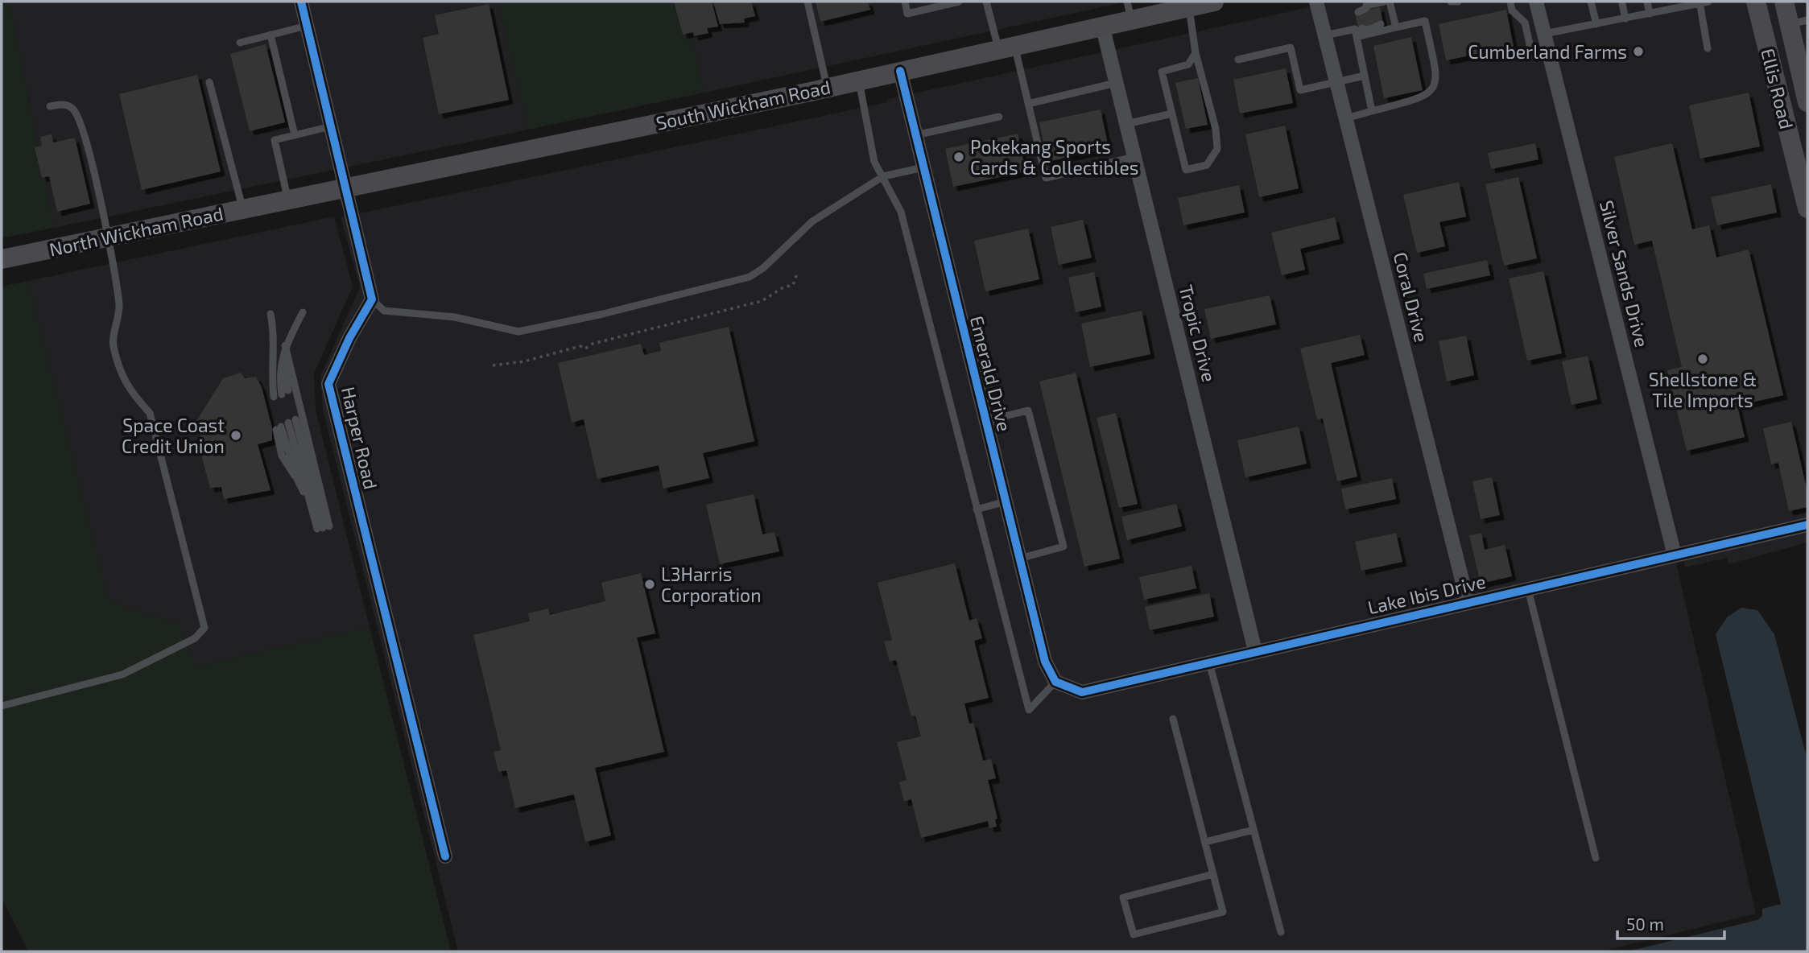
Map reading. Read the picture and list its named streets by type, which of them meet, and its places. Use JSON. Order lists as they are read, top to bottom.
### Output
{
  "streets": {
    "main road": ["Ellis Road", "South Wickham Road", "North Wickham Road"],
    "street": [
      "Silver Sands Drive",
      "Coral Drive",
      "Tropic Drive",
      "Emerald Drive",
      "Harper Road",
      "Lake Ibis Drive"
    ]
  },
  "crossings": [
    ["South Wickham Road", "North Wickham Road"],
    ["South Wickham Road", "Tropic Drive"],
    ["South Wickham Road", "Emerald Drive"],
    ["Silver Sands Drive", "Lake Ibis Drive"],
    ["Coral Drive", "Lake Ibis Drive"],
    ["Tropic Drive", "Lake Ibis Drive"],
    ["Emerald Drive", "Lake Ibis Drive"]
  ],
  "places": [
    "Cumberland Farms",
    "Pokekang Sports Cards & Collectibles",
    "Shellstone & Tile Imports",
    "Space Coast Credit Union",
    "L3Harris Corporation"
  ],
  "scale_bar": "50 m"
}
